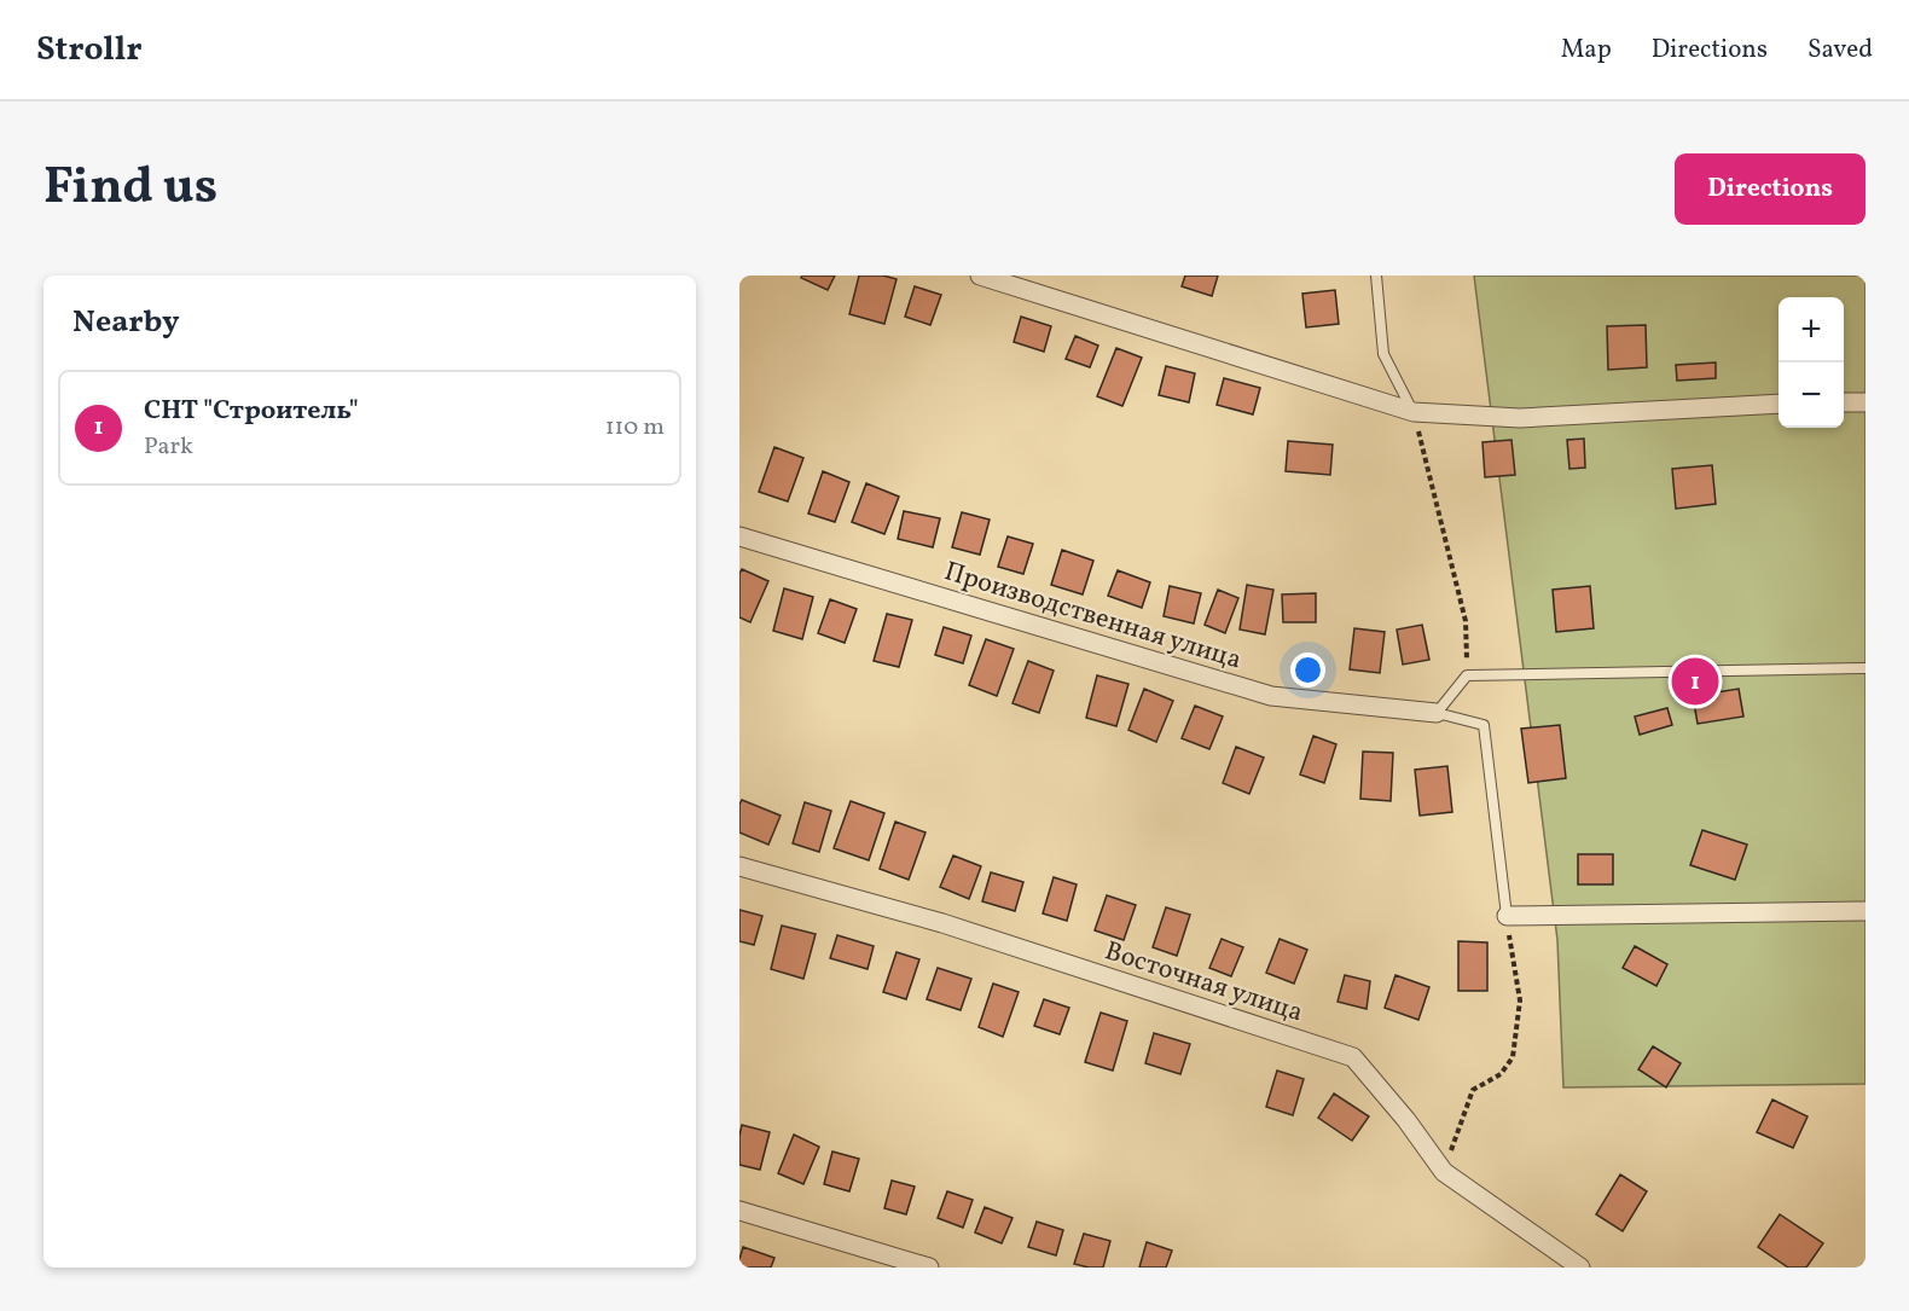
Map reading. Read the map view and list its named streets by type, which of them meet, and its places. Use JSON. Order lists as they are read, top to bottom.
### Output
{
  "streets": {
    "street": ["Производственная улица", "Восточная улица"]
  },
  "page": {
    "header": "Strollr",
    "nav": ["Map", "Directions", "Saved"],
    "title": "Find us",
    "buttons": "Directions",
    "heading": "Nearby",
    "map_buttons": ["+", "−"],
    "list": [
      {
        "mark": "1",
        "name": "СНТ \"Строитель\"",
        "note": "Park",
        "value": "110 m"
      }
    ],
    "pins": "1"
  }
}
